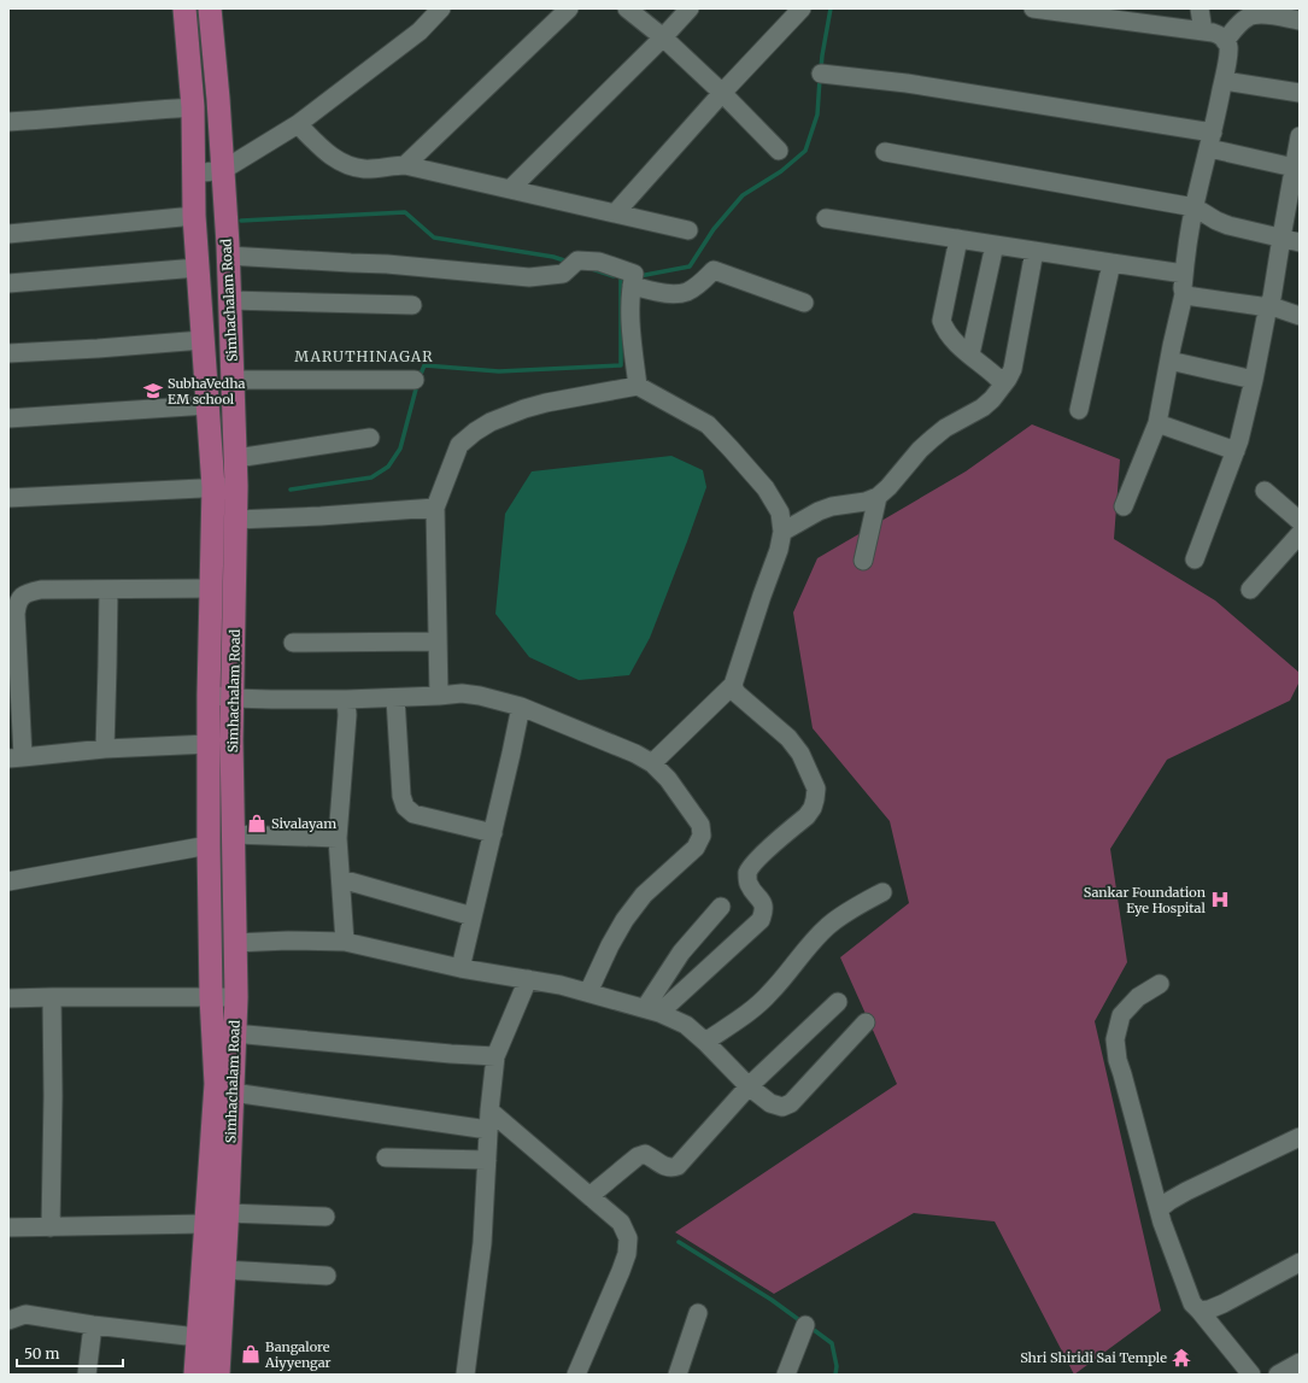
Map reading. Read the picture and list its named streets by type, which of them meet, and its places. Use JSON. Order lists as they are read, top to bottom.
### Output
{
  "streets": {
    "main road": ["Simhachalam Road"]
  },
  "districts": ["MARUTHINAGAR"],
  "places": {
    "school or university": ["SubhaVedha EM school"],
    "shop": ["Sivalayam", "Bangalore Aiyyengar"],
    "hospital": ["Sankar Foundation Eye Hospital"],
    "temple": ["Shri Shiridi Sai Temple"]
  },
  "scale_bar": "50 m"
}
